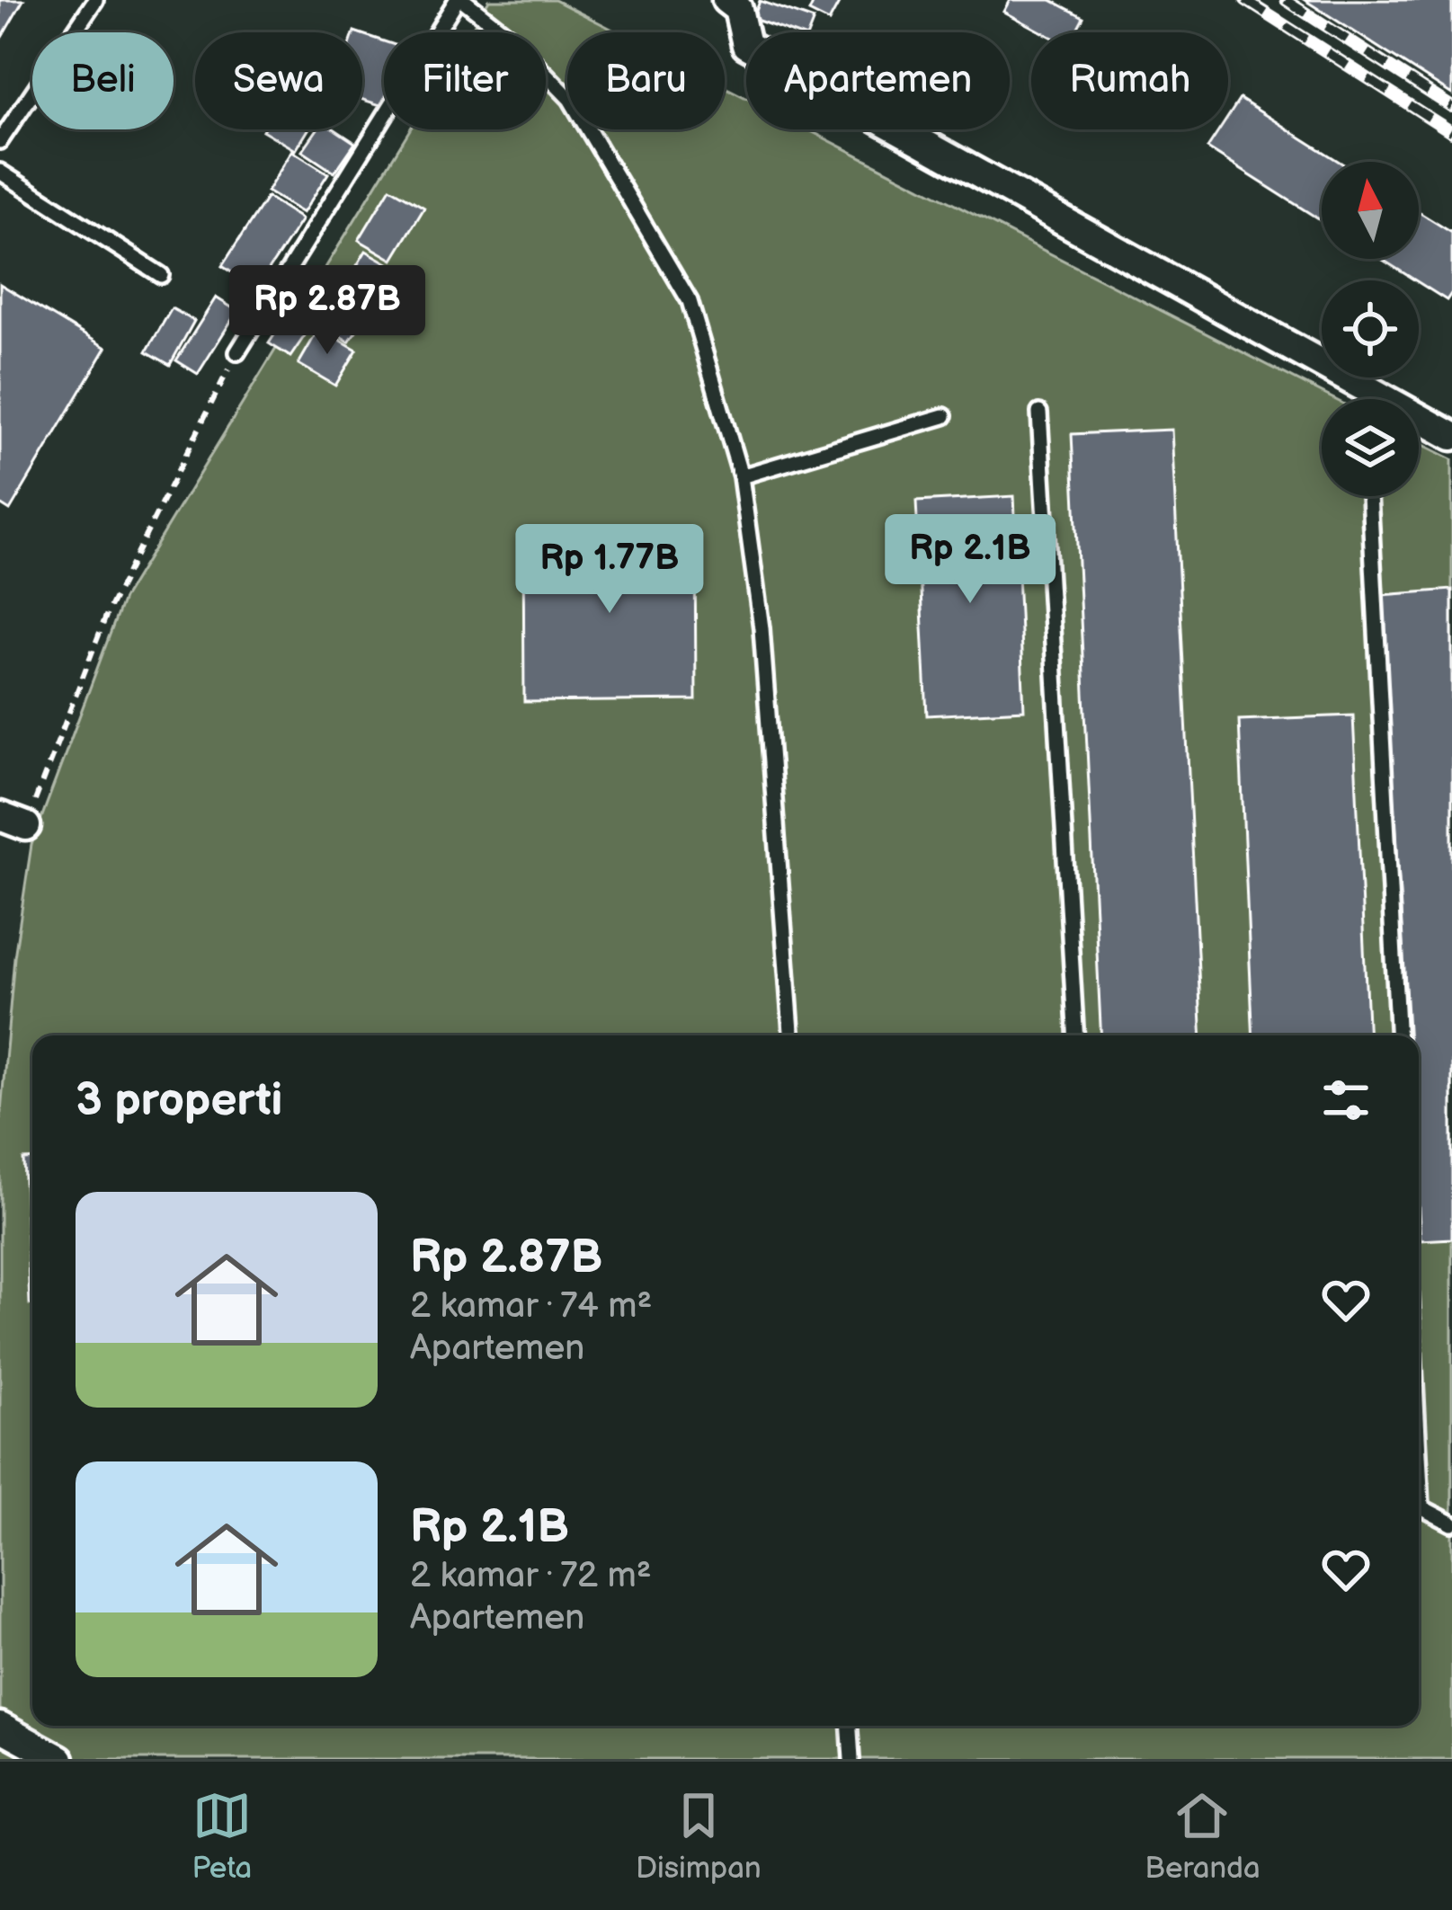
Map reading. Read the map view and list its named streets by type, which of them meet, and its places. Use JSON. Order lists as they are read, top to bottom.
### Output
{
  "north": "top",
  "page": {
    "chip": [
      "Beli",
      "Sewa",
      "Filter",
      "Baru",
      "Apartemen",
      "Rumah"
    ],
    "price": ["Rp 2.87B", "Rp 2.1B", "Rp 1.77B"],
    "heading": "3 properti",
    "list": [
      {
        "name": "Rp 2.87B",
        "note": "2 kamar · 74 m² · Apartemen"
      },
      {
        "name": "Rp 2.1B",
        "note": "2 kamar · 72 m² · Apartemen"
      }
    ],
    "tabs": ["Peta", "Disimpan", "Beranda"]
  }
}
